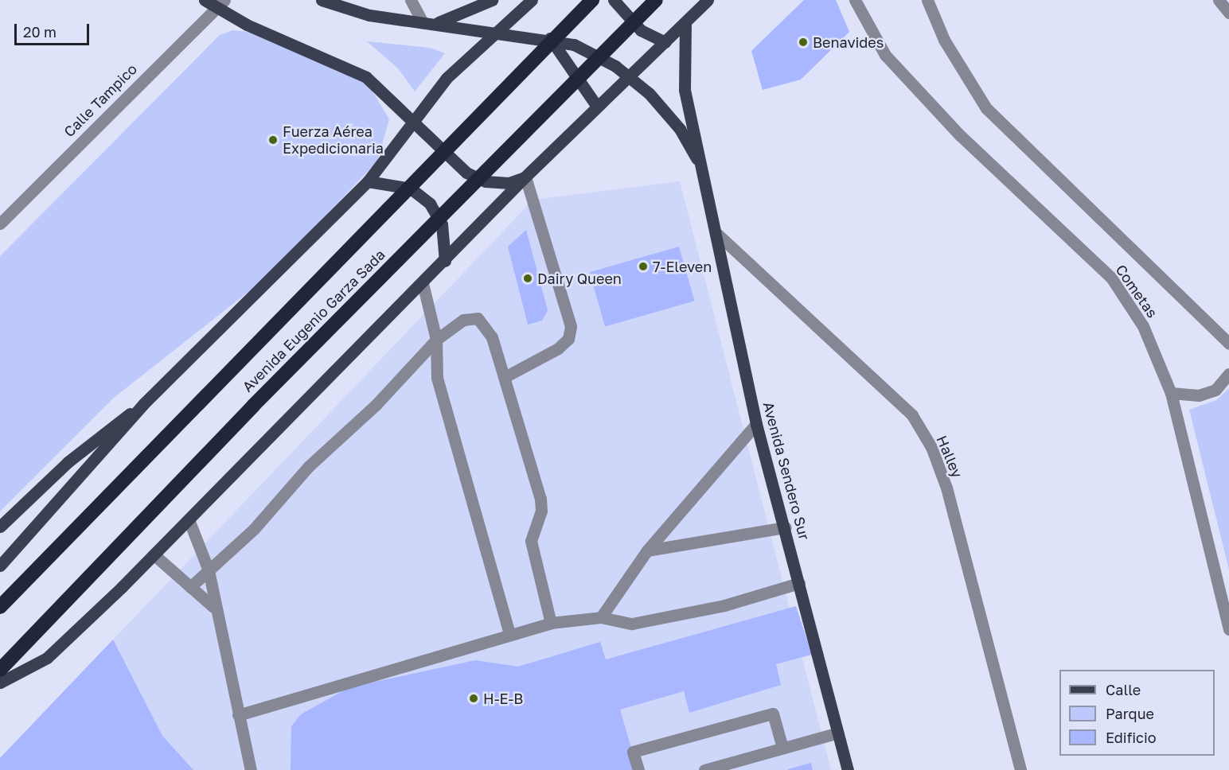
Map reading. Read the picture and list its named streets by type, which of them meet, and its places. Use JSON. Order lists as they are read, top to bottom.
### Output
{
  "streets": {
    "highway": ["Avenida Eugenio Garza Sada"],
    "main road": ["Avenida Sendero Sur"],
    "street": ["Calle Tampico", "Cometas", "Halley"]
  },
  "crossings": [
    ["Halley", "Avenida Sendero Sur"]
  ],
  "places": [
    "Benavides",
    "Fuerza Aérea Expedicionaria",
    "7-Eleven",
    "Dairy Queen",
    "H-E-B"
  ],
  "legend": ["Calle", "Parque", "Edificio"],
  "scale_bar": "20 m"
}
